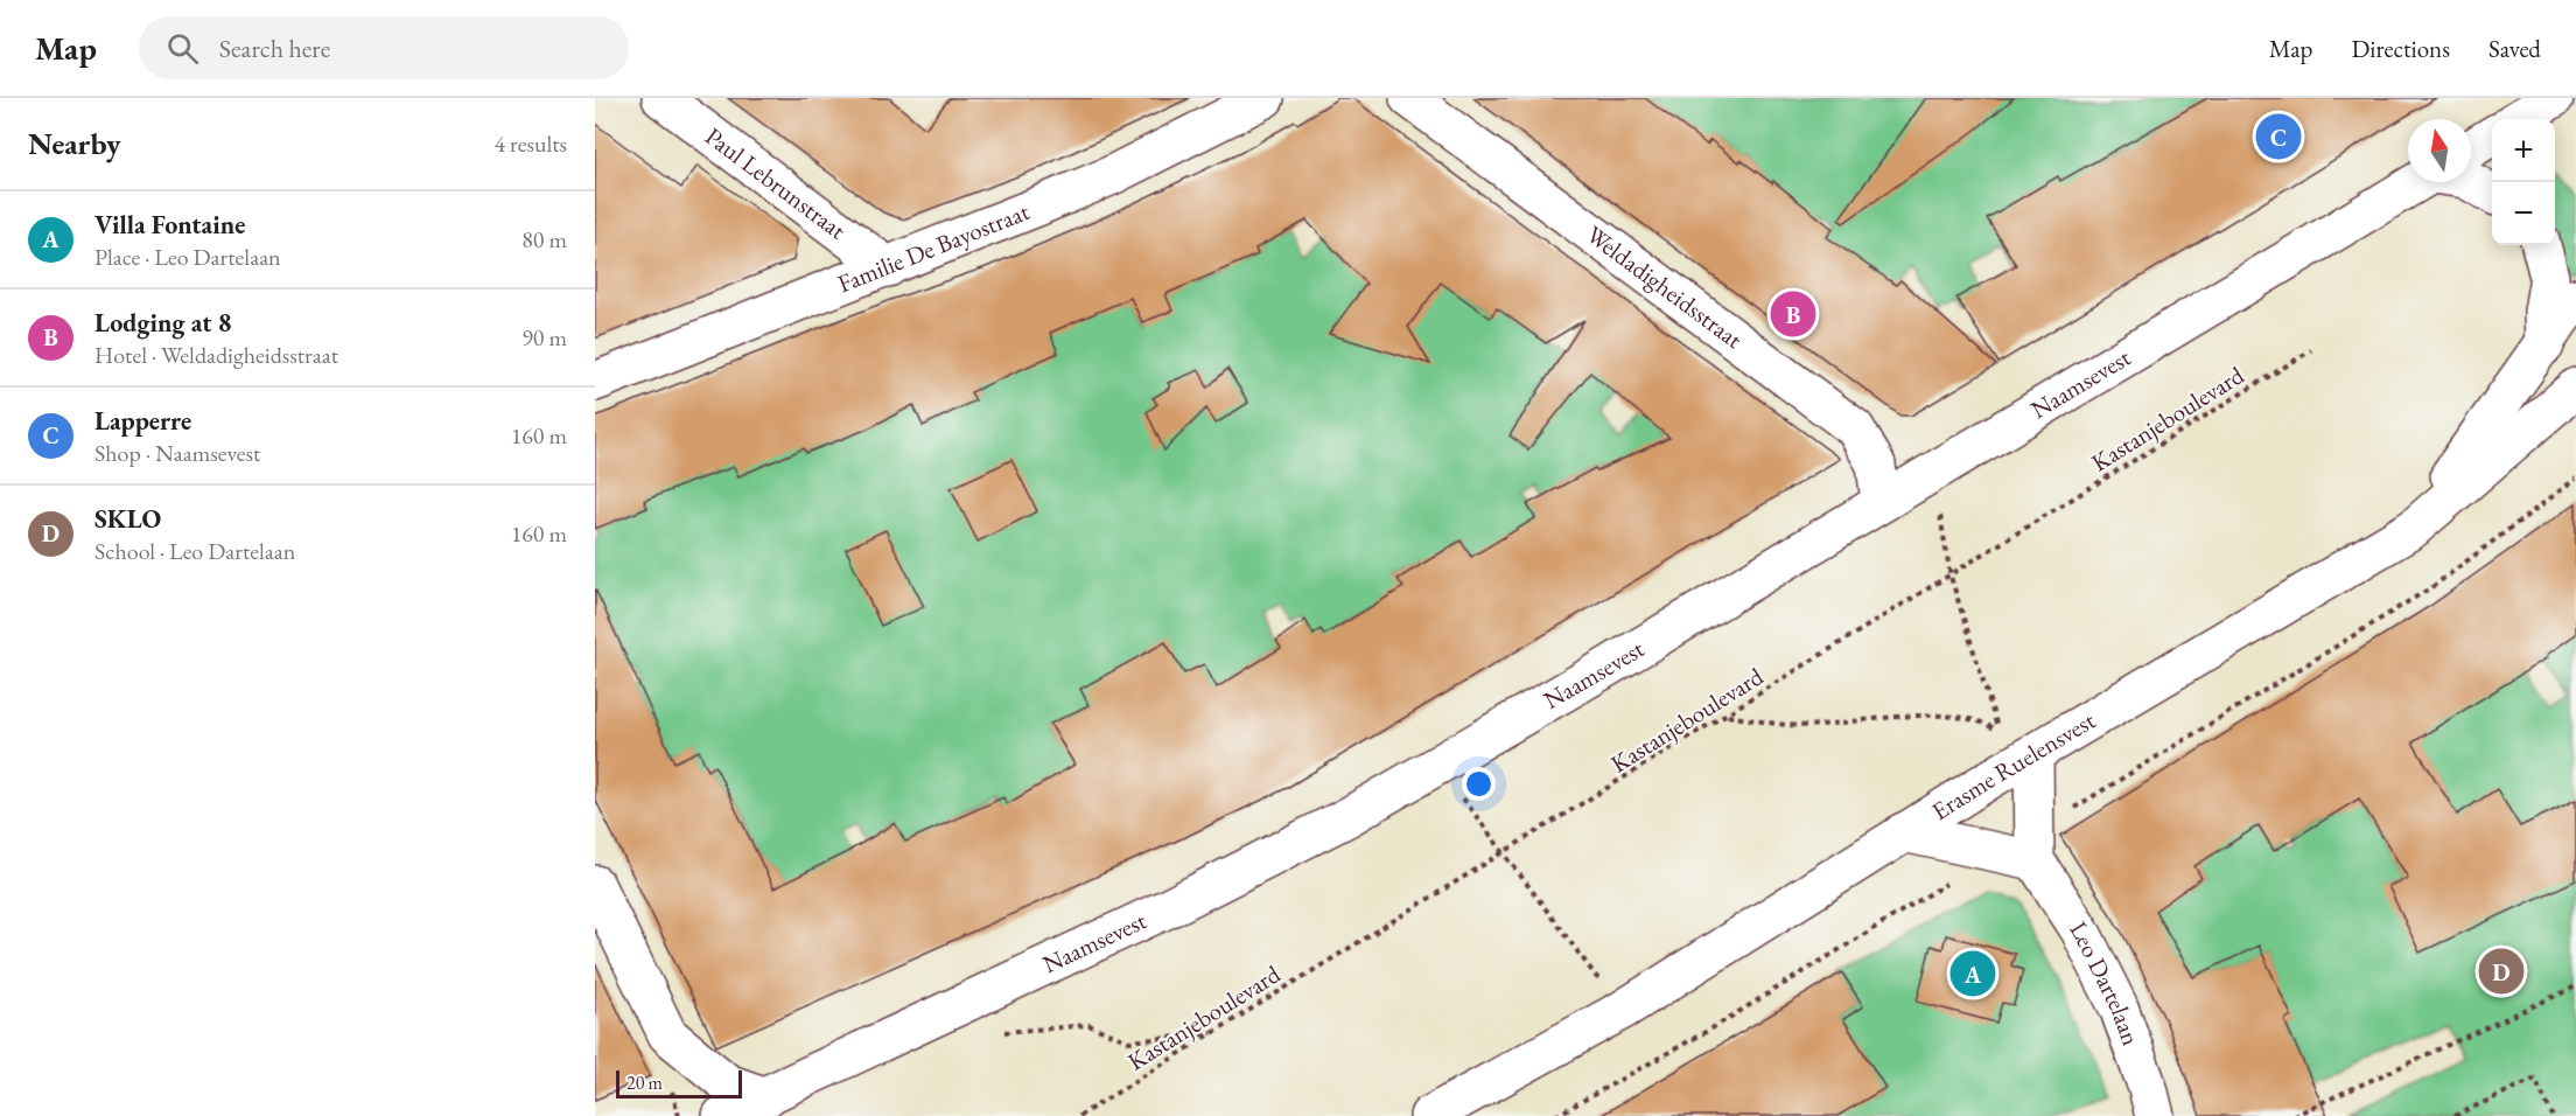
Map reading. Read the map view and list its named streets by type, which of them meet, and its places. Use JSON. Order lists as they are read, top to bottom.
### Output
{
  "streets": {
    "main road": [
      "Paul Lebrunstraat",
      "Familie De Bayostraat",
      "Weldadigheidsstraat",
      "Naamsevest",
      "Erasme Ruelensvest",
      "Leo Dartelaan"
    ],
    "path": ["Kastanjeboulevard"]
  },
  "crossings": [
    ["Paul Lebrunstraat", "Familie De Bayostraat"],
    ["Weldadigheidsstraat", "Naamsevest"]
  ],
  "scale_bar": "20 m",
  "north": "top",
  "page": {
    "header": "Map",
    "search": "Search here",
    "nav": ["Map", "Directions", "Saved"],
    "heading": ["Nearby", "4 results"],
    "pins": [
      "C",
      "B",
      "D",
      "A"
    ],
    "map_buttons": ["+", "−"],
    "list": [
      {
        "mark": "A",
        "name": "Villa Fontaine",
        "note": "Place · Leo Dartelaan",
        "value": "80 m"
      },
      {
        "mark": "B",
        "name": "Lodging at 8",
        "note": "Hotel · Weldadigheidsstraat",
        "value": "90 m"
      },
      {
        "mark": "C",
        "name": "Lapperre",
        "note": "Shop · Naamsevest",
        "value": "160 m"
      },
      {
        "mark": "D",
        "name": "SKLO",
        "note": "School · Leo Dartelaan",
        "value": "160 m"
      }
    ],
    "scale": "20 m"
  }
}
